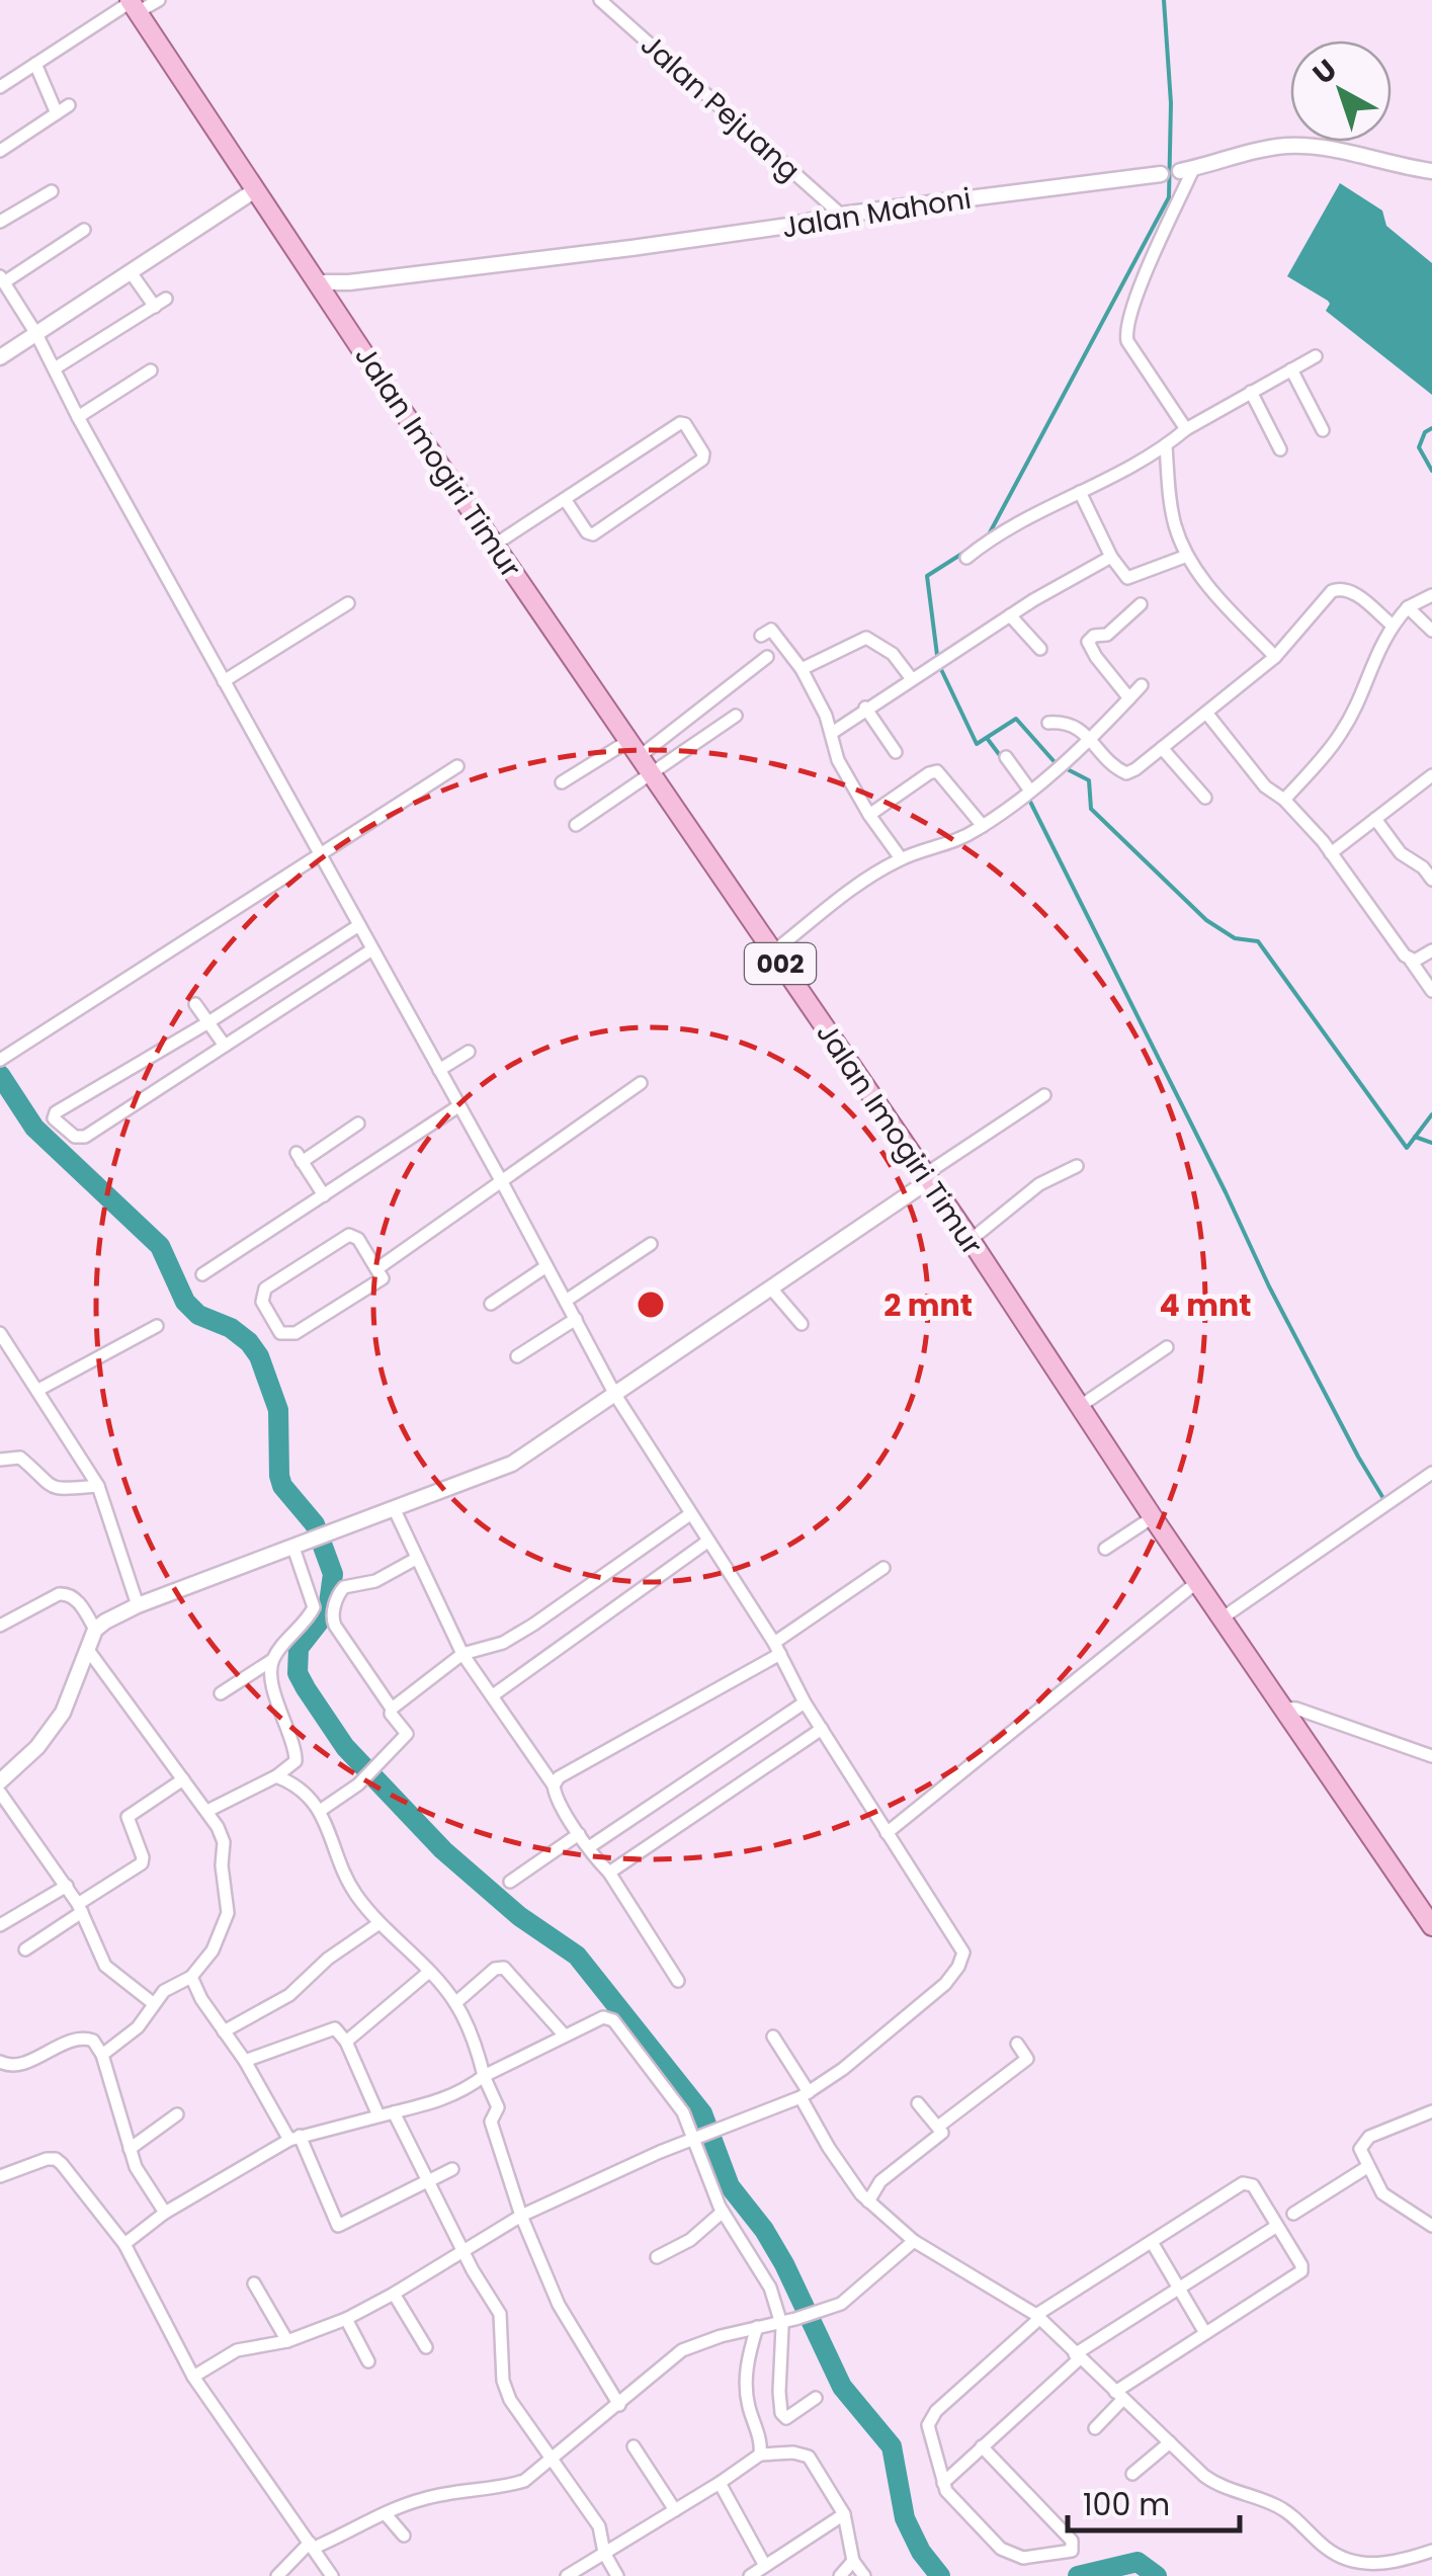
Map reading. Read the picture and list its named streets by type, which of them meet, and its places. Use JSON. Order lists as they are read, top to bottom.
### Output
{
  "streets": {
    "main road": ["Jalan Imogiri Timur", "002"],
    "street": ["Jalan Pejuang", "Jalan Mahoni"]
  },
  "crossings": [
    ["Jalan Pejuang", "Jalan Mahoni"],
    ["Jalan Mahoni", "Jalan Imogiri Timur"]
  ],
  "scale_bar": "100 m",
  "north": "top left",
  "rings": ["2 mnt", "4 mnt"]
}
